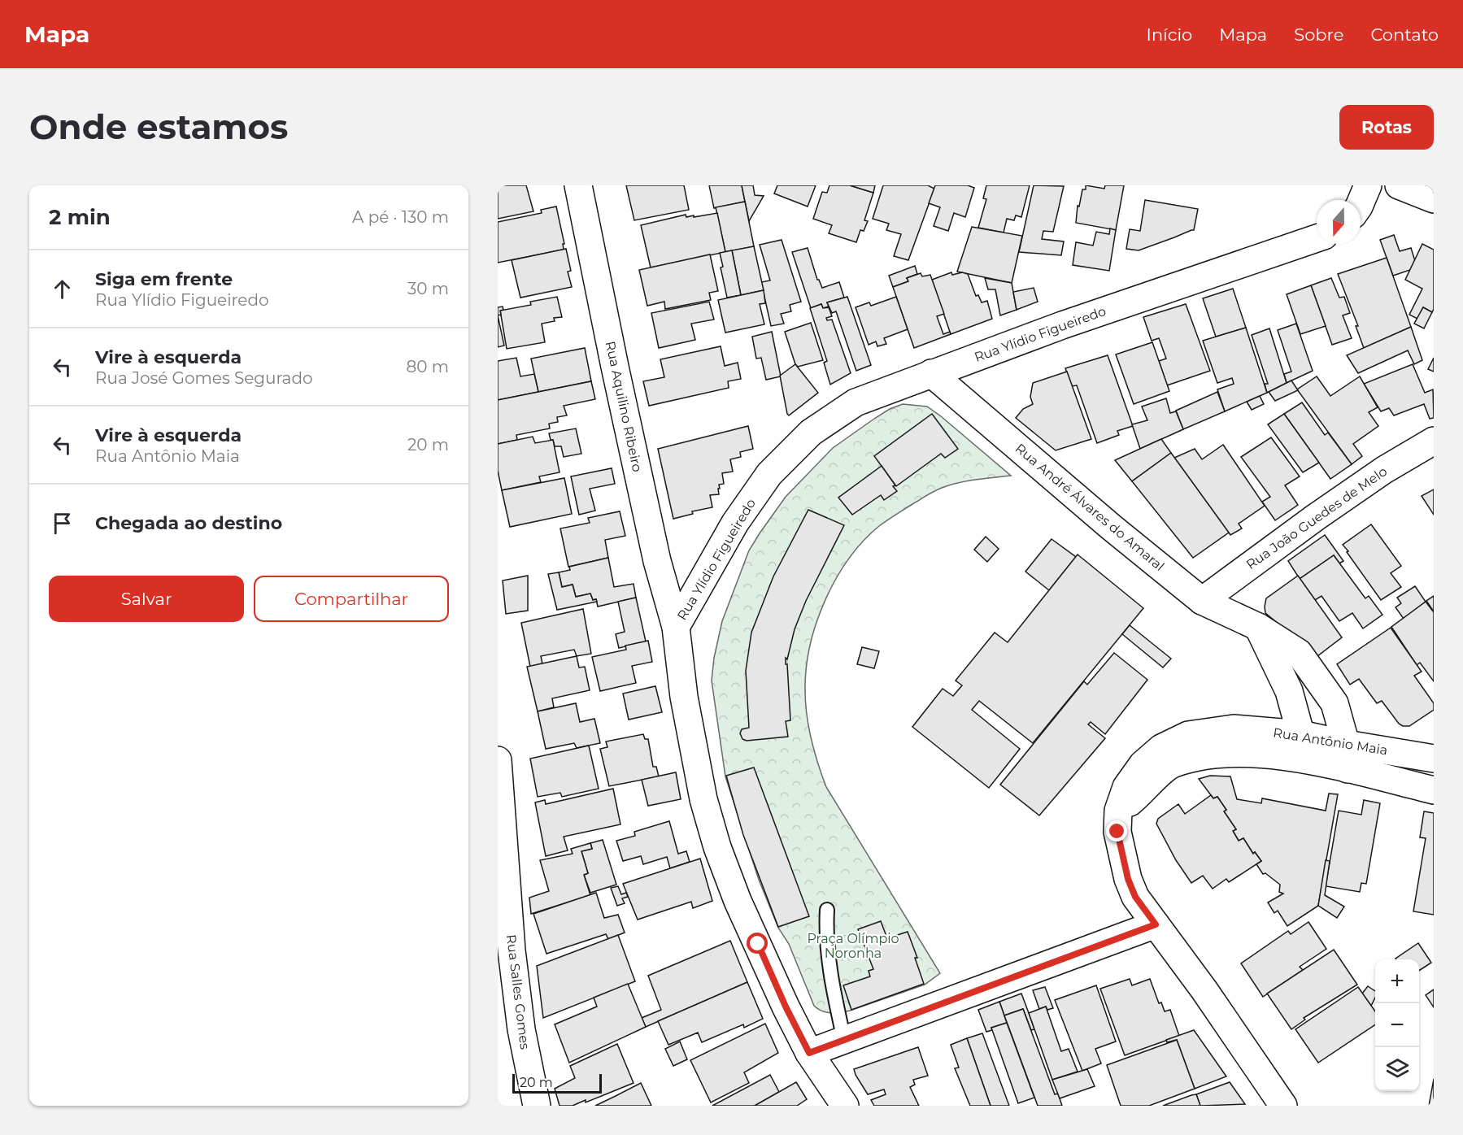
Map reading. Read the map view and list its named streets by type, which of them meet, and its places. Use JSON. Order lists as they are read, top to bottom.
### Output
{
  "streets": {
    "street": [
      "Rua Ylídio Figueiredo",
      "Rua Aquilino Ribeiro",
      "Rua André Álvares do Amaral",
      "Rua João Guedes de Melo",
      "Rua Antônio Maia",
      "Rua Salles Gomes"
    ]
  },
  "crossings": [
    ["Rua Ylídio Figueiredo", "Rua Aquilino Ribeiro"],
    ["Rua Ylídio Figueiredo", "Rua André Álvares do Amaral"],
    ["Rua André Álvares do Amaral", "Rua João Guedes de Melo"],
    ["Rua André Álvares do Amaral", "Rua Antônio Maia"]
  ],
  "parks": ["Praça Olímpio Noronha"],
  "scale_bar": "20 m",
  "north": "bottom",
  "page": {
    "header": "Mapa",
    "nav": [
      "Início",
      "Mapa",
      "Sobre",
      "Contato"
    ],
    "buttons": [
      "Rotas",
      ["Salvar", "Compartilhar"]
    ],
    "title": "Onde estamos",
    "heading": ["2 min", "A pé · 130 m"],
    "list": [
      ["Siga em frente", "Rua Ylídio Figueiredo", "30 m"],
      ["Vire à esquerda", "Rua José Gomes Segurado", "80 m"],
      ["Vire à esquerda", "Rua Antônio Maia", "20 m"],
      "Chegada ao destino"
    ],
    "map_buttons": ["+", "−"],
    "scale": "20 m"
  }
}
